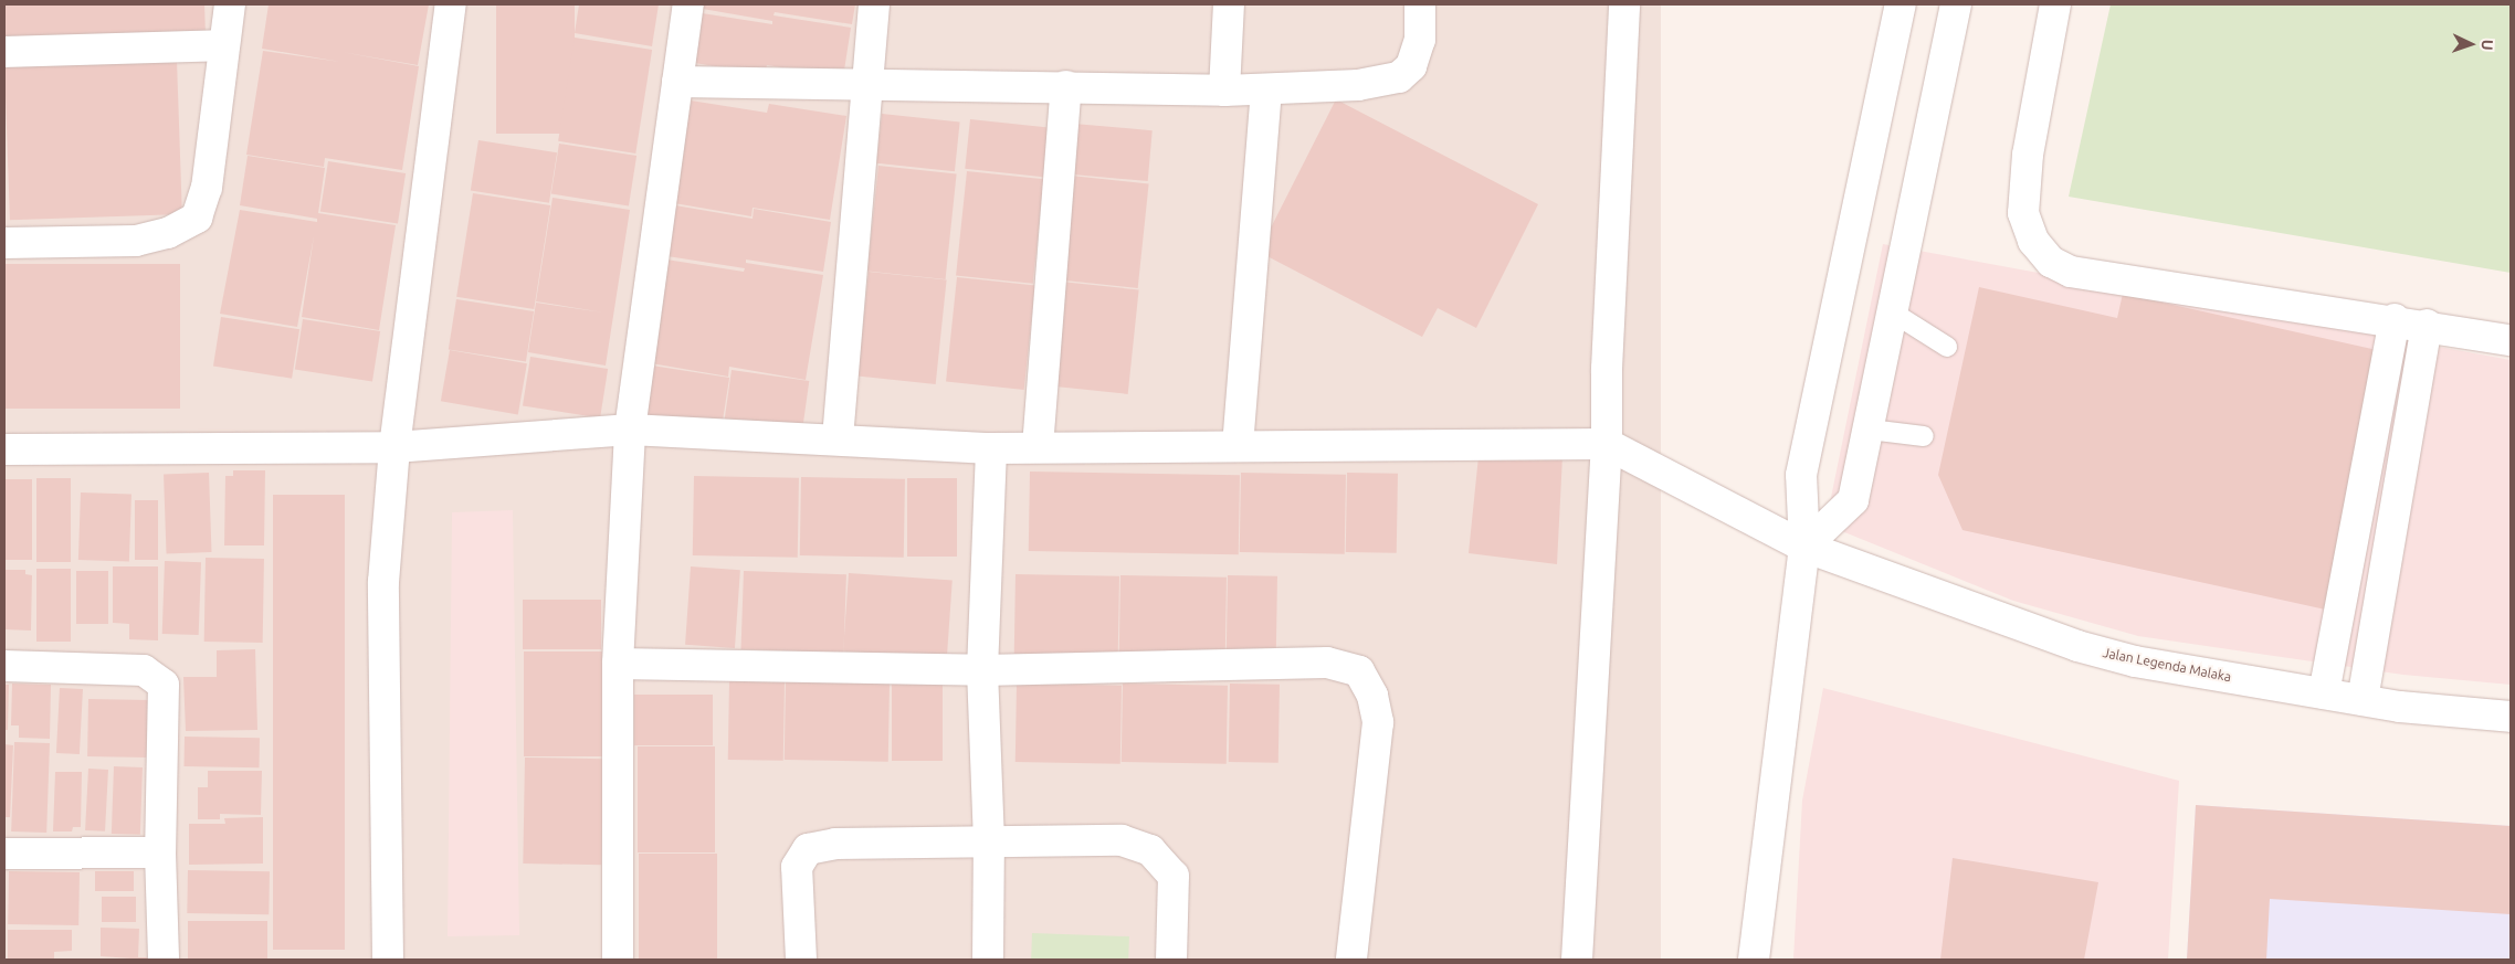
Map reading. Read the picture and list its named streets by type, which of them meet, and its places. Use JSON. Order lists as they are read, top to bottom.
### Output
{
  "streets": {
    "street": ["Jalan Legenda Malaka"]
  },
  "north": "right"
}
